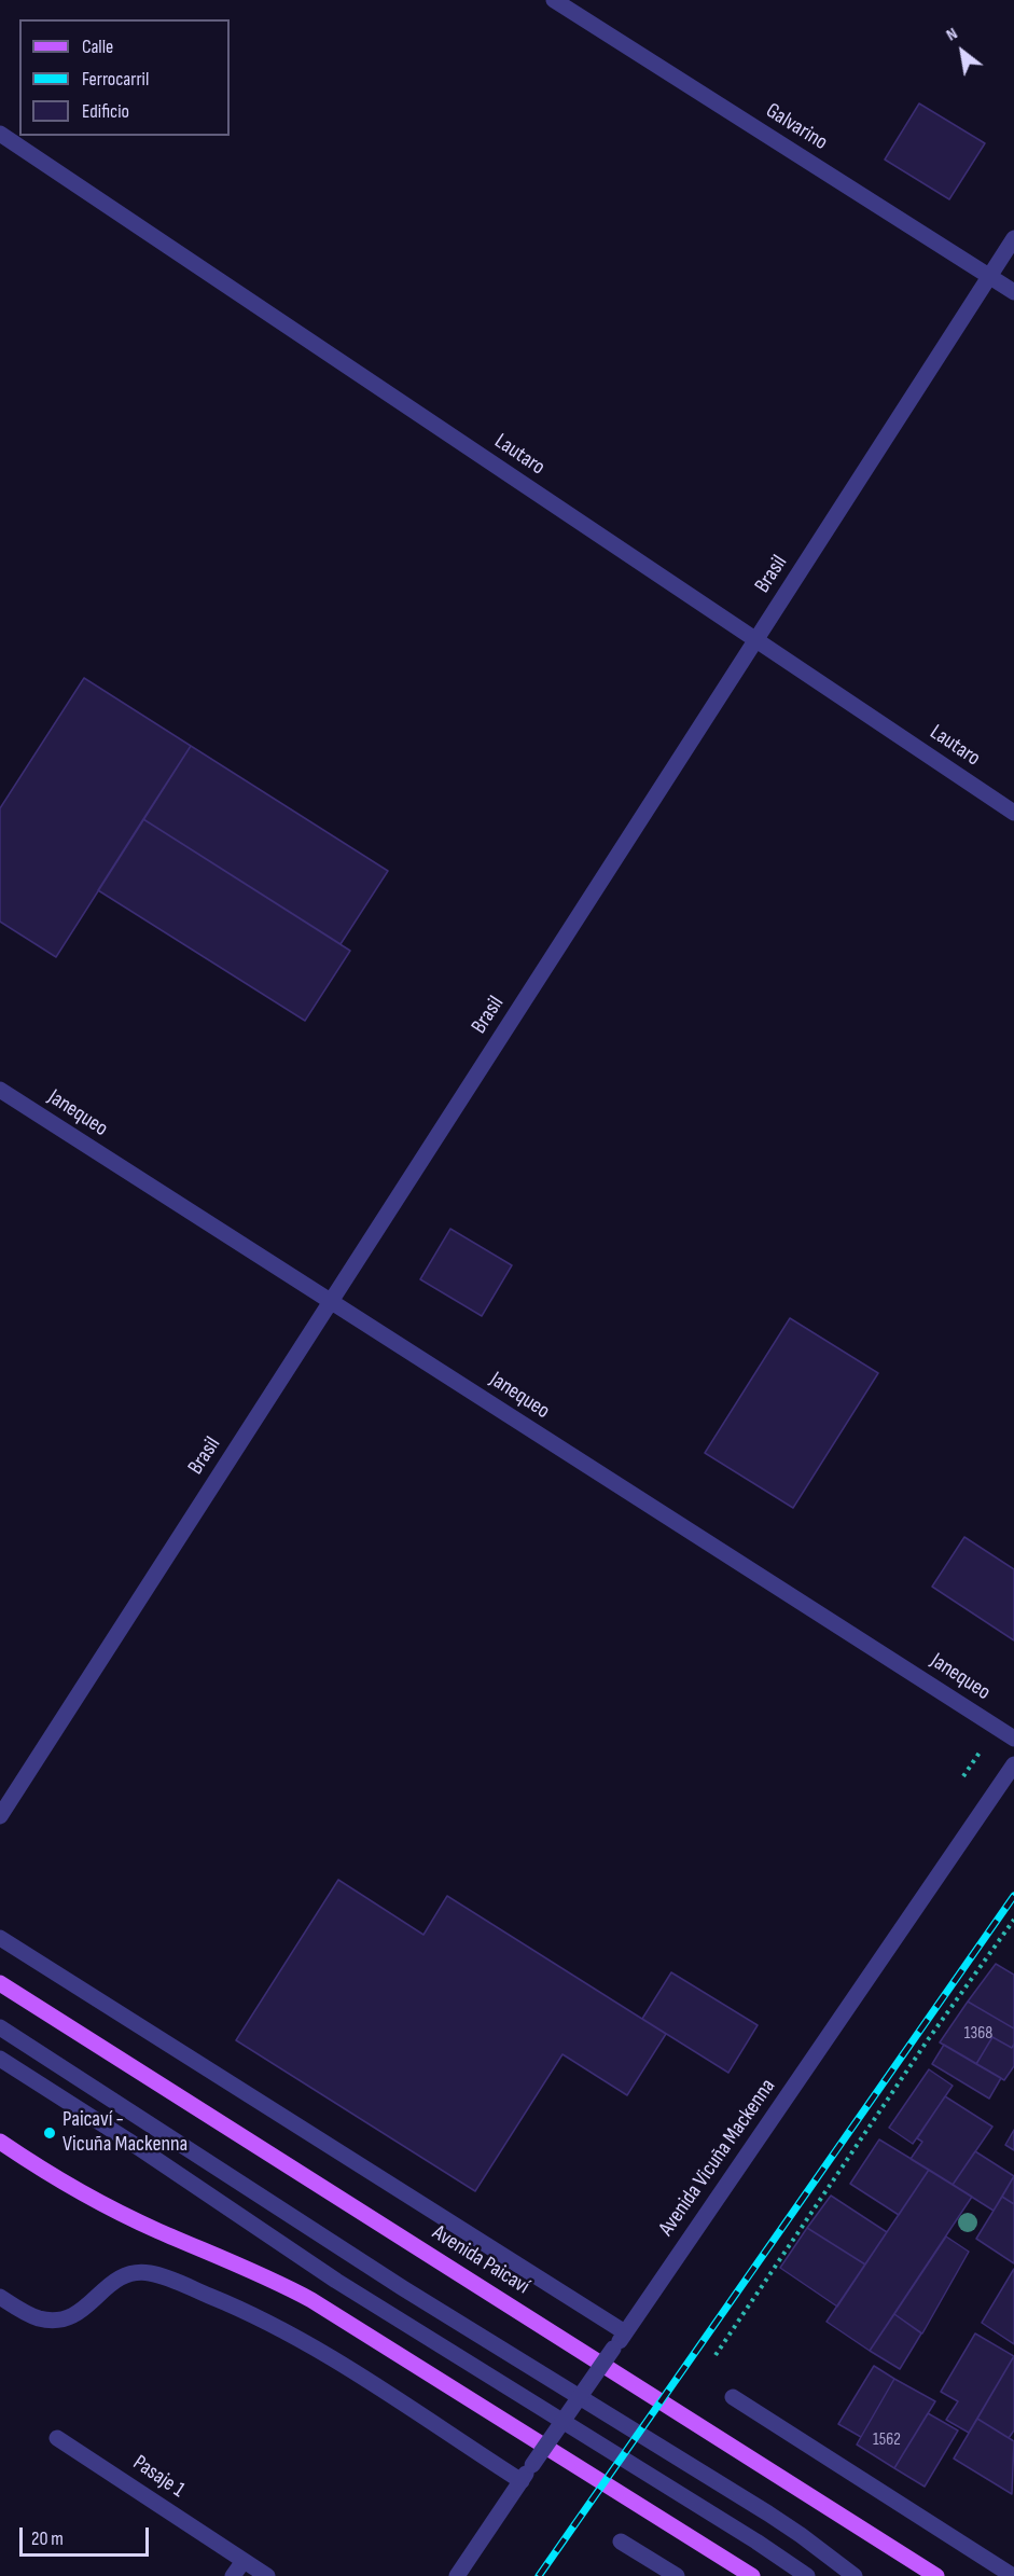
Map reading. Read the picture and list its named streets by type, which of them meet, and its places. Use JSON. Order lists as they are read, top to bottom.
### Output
{
  "streets": {
    "main road": ["Avenida Paicaví"],
    "street": [
      "Galvarino",
      "Lautaro",
      "Brasil",
      "Janequeo",
      "Avenida Vicuña Mackenna",
      "Pasaje 1"
    ]
  },
  "crossings": [
    ["Galvarino", "Brasil"],
    ["Lautaro", "Brasil"],
    ["Brasil", "Janequeo"],
    ["Avenida Vicuña Mackenna", "Avenida Paicaví"]
  ],
  "places": ["Paicaví - Vicuña Mackenna"],
  "house_numbers": ["1368", "1562"],
  "legend": ["Calle", "Ferrocarril", "Edificio"],
  "scale_bar": "20 m",
  "north": "top left"
}
